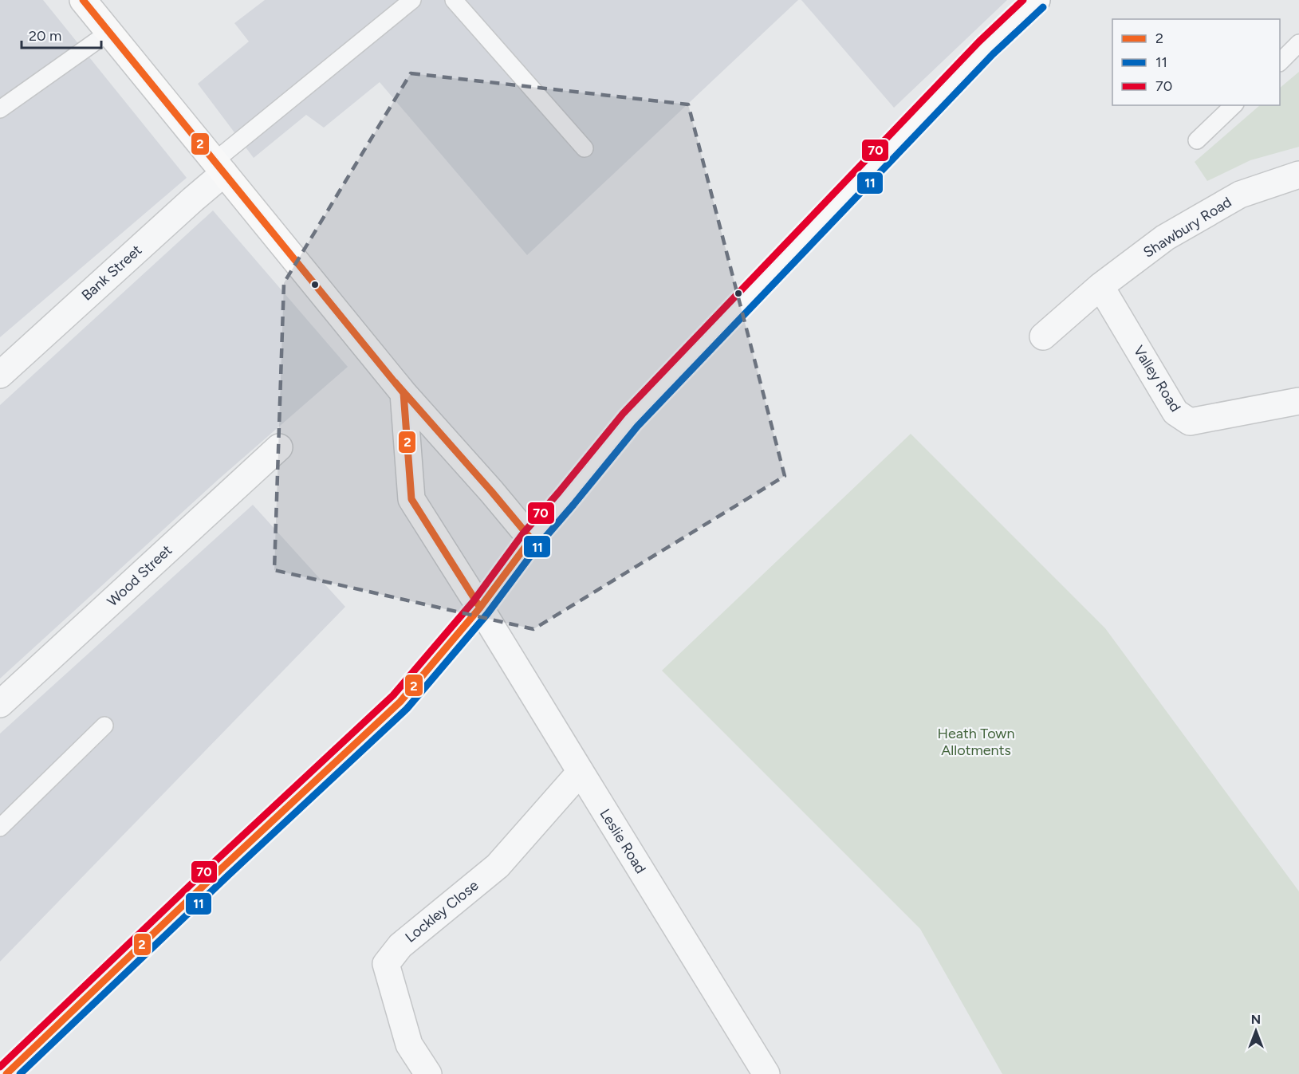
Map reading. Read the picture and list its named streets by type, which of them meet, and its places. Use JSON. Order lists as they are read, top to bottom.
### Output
{
  "streets": {
    "street": [
      "Shawbury Road",
      "Bank Street",
      "Valley Road",
      "Wood Street",
      "Leslie Road",
      "Lockley Close"
    ]
  },
  "crossings": [
    ["Shawbury Road", "Valley Road"],
    ["Leslie Road", "Lockley Close"]
  ],
  "parks": ["Heath Town Allotments"],
  "lines": ["transit line 2", "transit line 70", "transit line 11"],
  "legend": ["2", "11", "70"],
  "scale_bar": "20 m",
  "north": "top"
}
